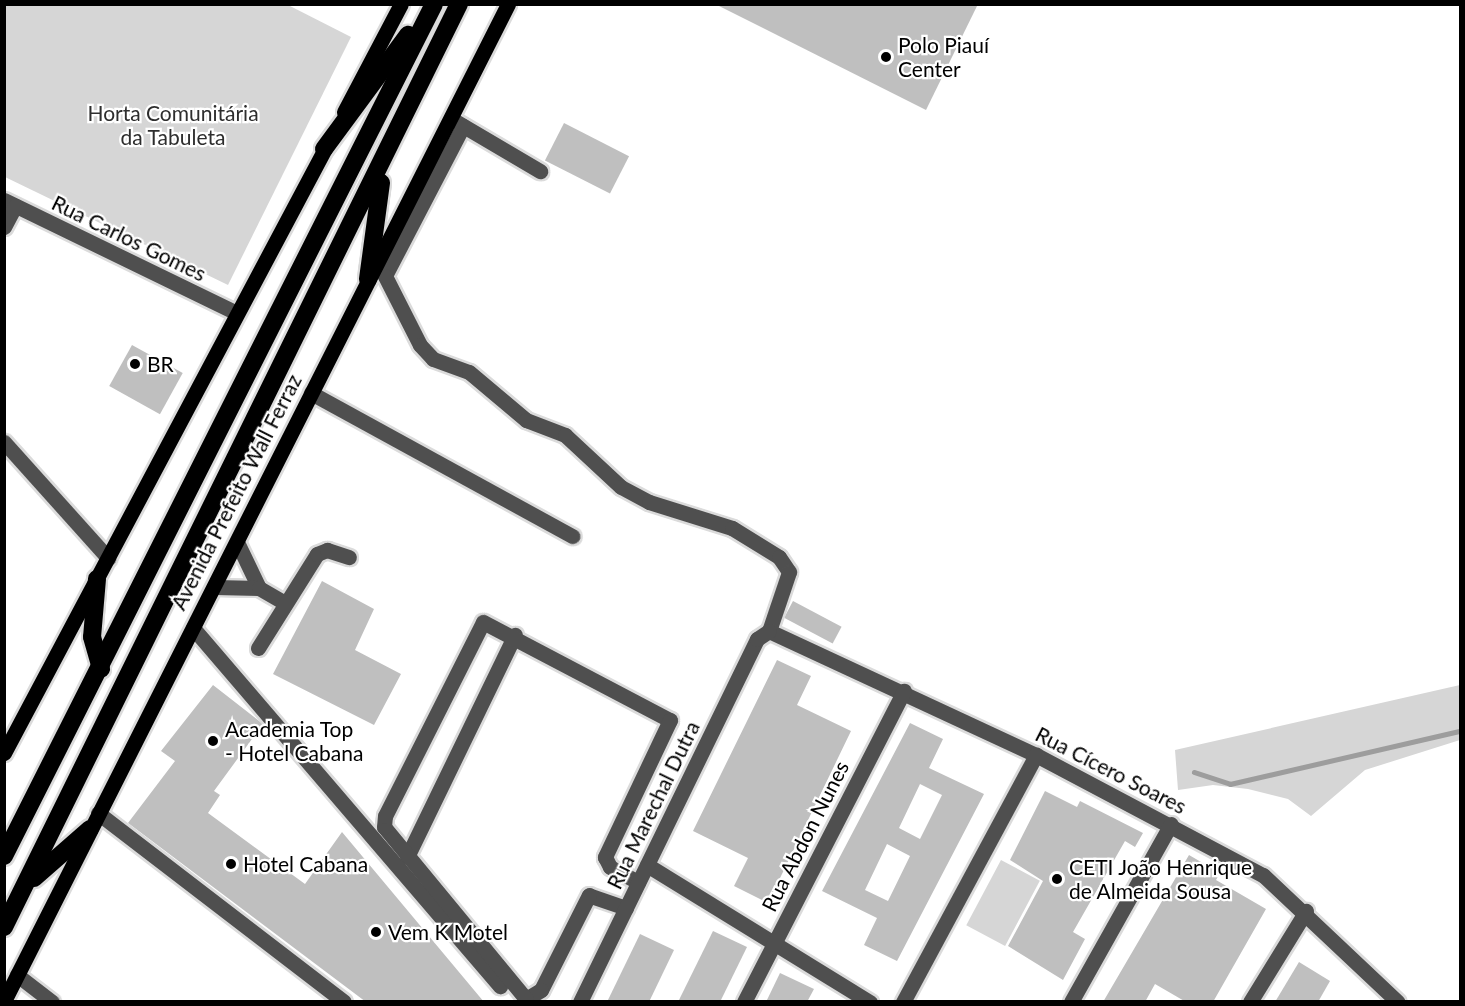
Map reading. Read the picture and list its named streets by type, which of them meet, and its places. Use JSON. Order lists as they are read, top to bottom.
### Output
{
  "streets": {
    "highway": ["Avenida Prefeito Wall Ferraz"],
    "street": [
      "Rua Carlos Gomes",
      "Rua Cícero Soares",
      "Rua Marechal Dutra",
      "Rua Abdon Nunes"
    ]
  },
  "crossings": [
    ["Rua Cícero Soares", "Rua Marechal Dutra"],
    ["Rua Cícero Soares", "Rua Abdon Nunes"]
  ],
  "parks": ["Horta Comunitária da Tabuleta"],
  "places": [
    "Polo Piauí Center",
    "BR",
    "Academia Top - Hotel Cabana",
    "Hotel Cabana",
    "CETI João Henrique de Almeida Sousa",
    "Vem K Motel"
  ]
}
